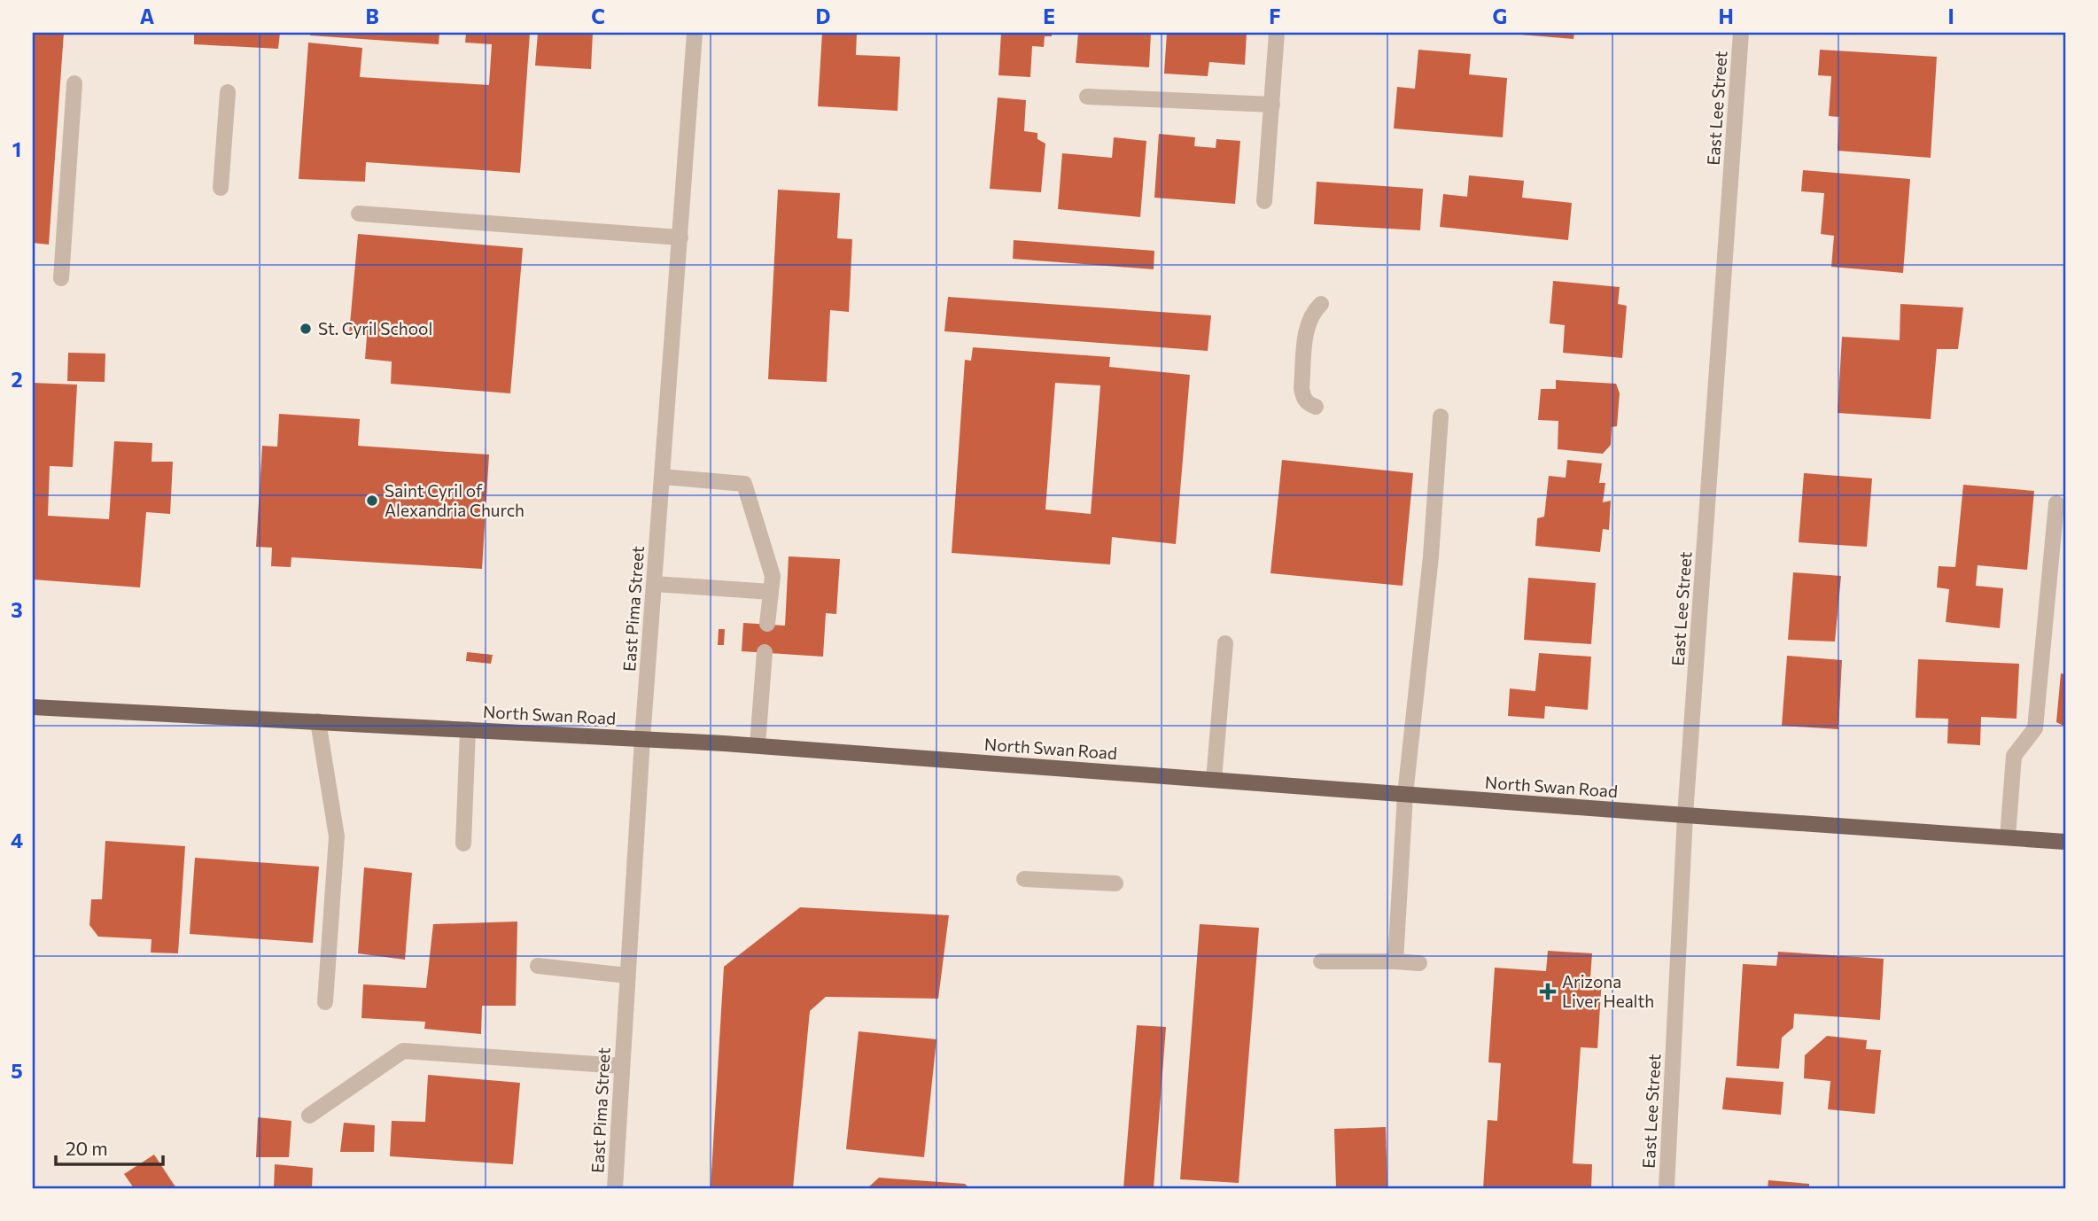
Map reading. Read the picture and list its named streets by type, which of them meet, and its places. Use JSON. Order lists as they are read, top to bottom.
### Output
{
  "streets": {
    "main road": ["North Swan Road"],
    "street": ["East Lee Street", "East Pima Street"]
  },
  "crossings": [
    ["East Lee Street", "North Swan Road"],
    ["East Pima Street", "North Swan Road"]
  ],
  "places": {
    "other": ["St. Cyril School", "Saint Cyril of Alexandria Church"],
    "health": ["Arizona Liver Health"]
  },
  "scale_bar": "20 m",
  "grid": {
    "columns": [
      "A",
      "B",
      "C",
      "D",
      "E",
      "F",
      "G",
      "H",
      "I"
    ],
    "rows": [
      "1",
      "2",
      "3",
      "4",
      "5"
    ]
  }
}
